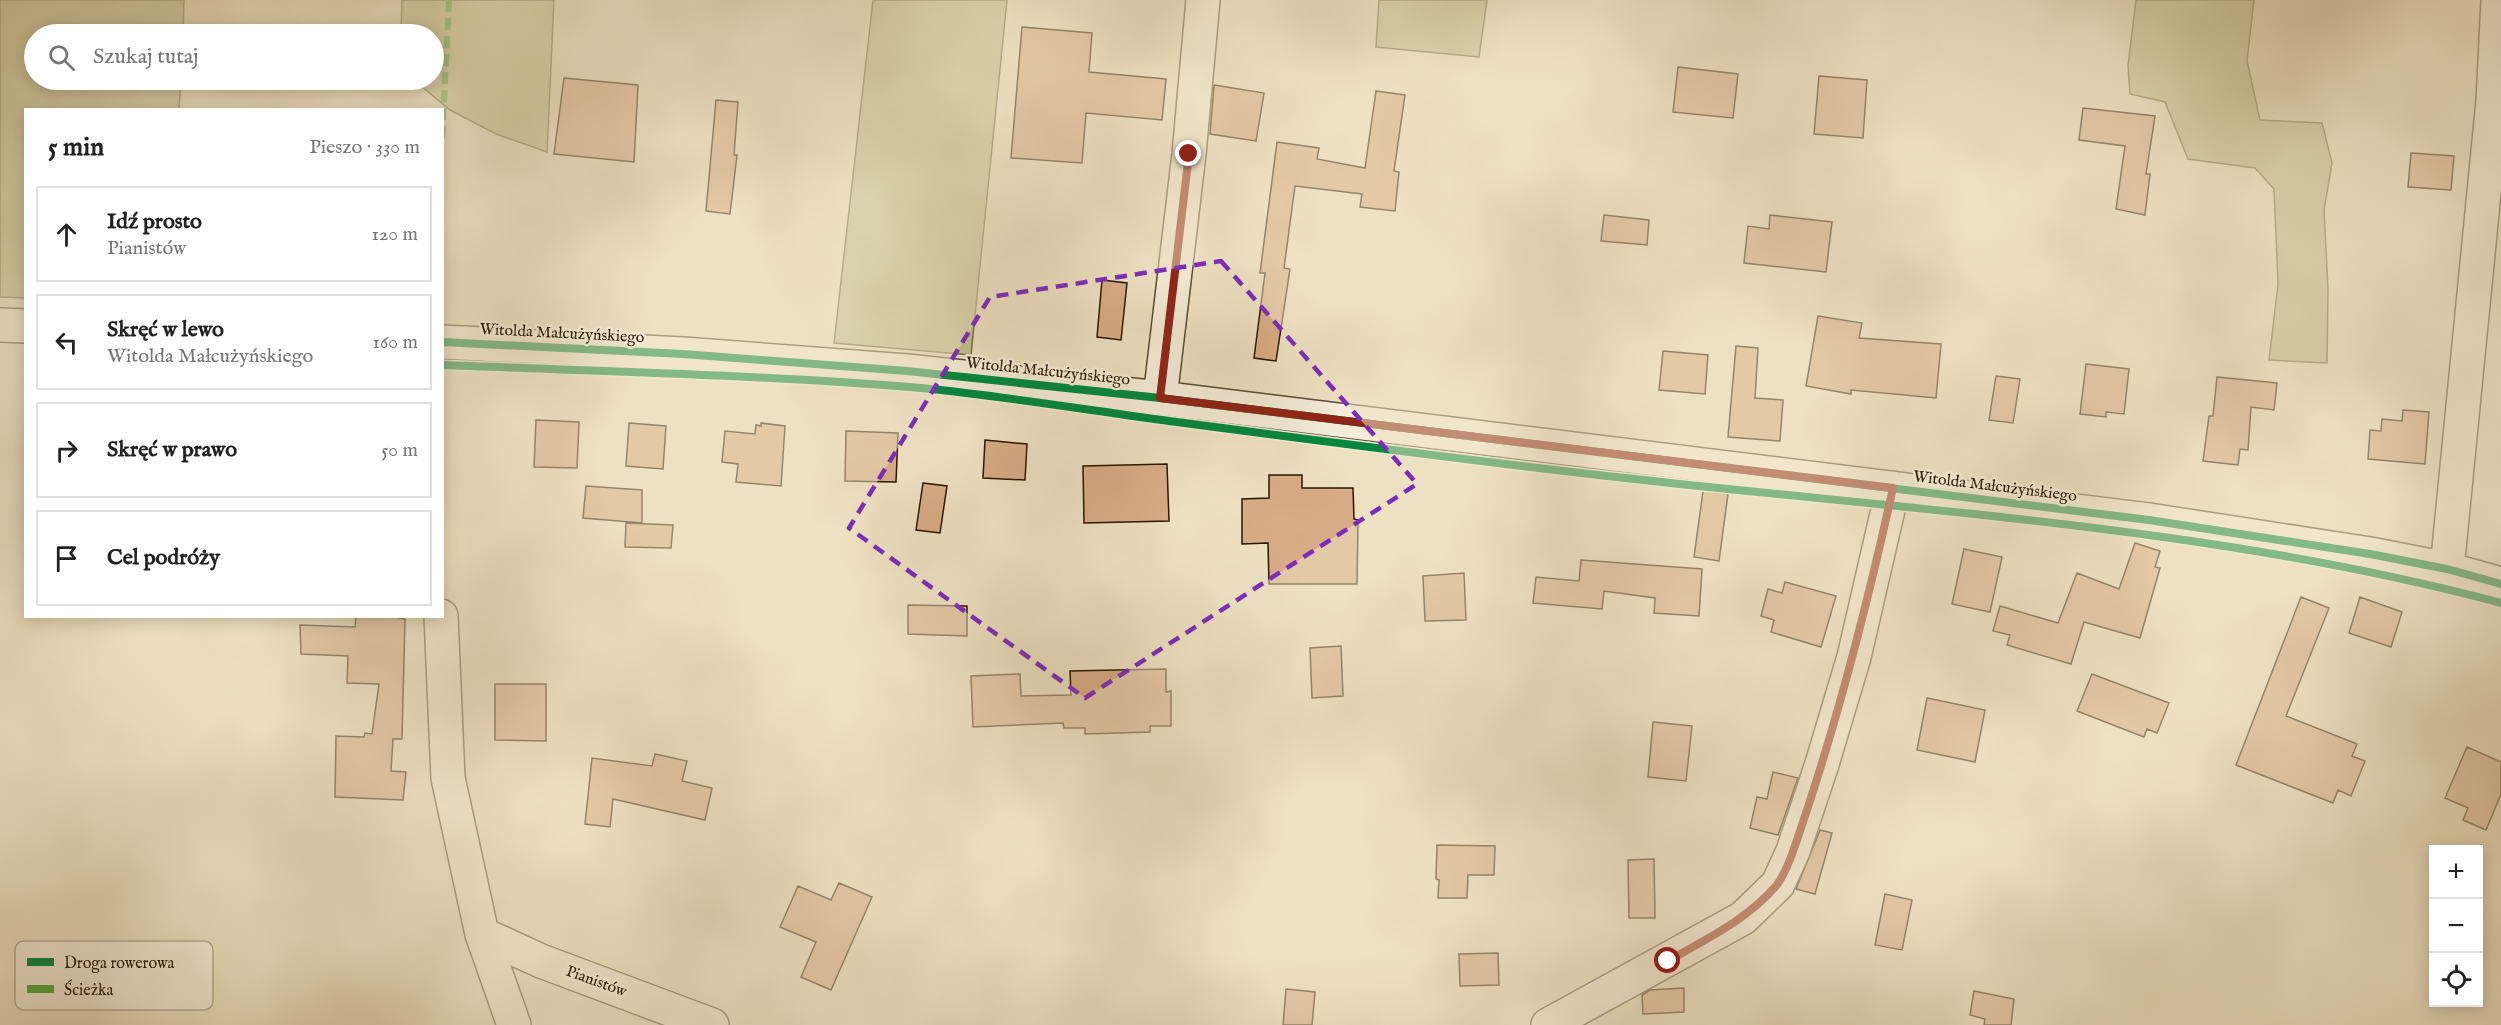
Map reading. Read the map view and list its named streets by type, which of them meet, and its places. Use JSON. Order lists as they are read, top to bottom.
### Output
{
  "streets": {
    "street": ["Witolda Małcużyńskiego", "Pianistów"]
  },
  "legend": ["Droga rowerowa", "Ścieżka"],
  "page": {
    "search": "Szukaj tutaj",
    "heading": ["5 min", "Pieszo · 330 m"],
    "list": [
      ["Idź prosto", "Pianistów", "120 m"],
      ["Skręć w lewo", "Witolda Małcużyńskiego", "160 m"],
      ["Skręć w prawo", "50 m"],
      "Cel podróży"
    ],
    "map_buttons": ["+", "−"]
  }
}
